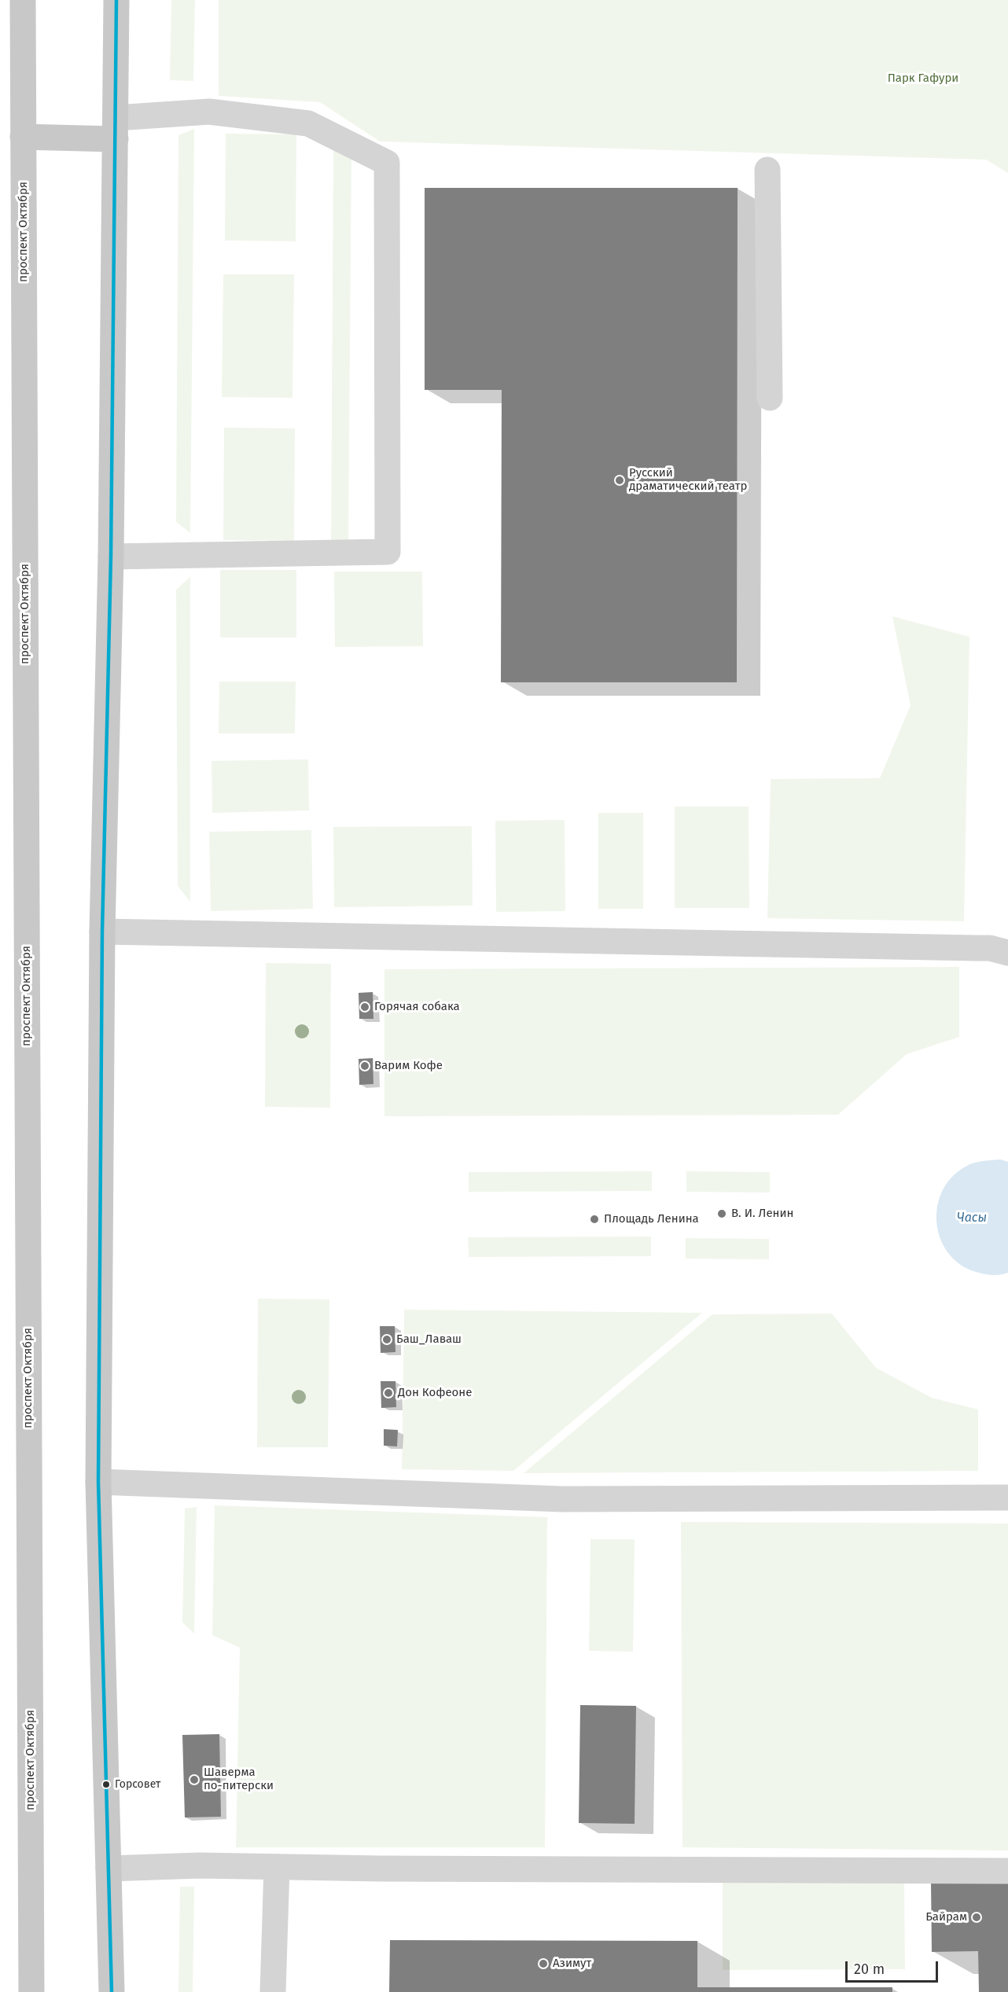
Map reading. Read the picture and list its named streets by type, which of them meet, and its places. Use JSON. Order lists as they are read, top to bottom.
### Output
{
  "streets": {
    "main road": ["проспект Октября"]
  },
  "water": ["Часы"],
  "parks": ["Парк Гафури"],
  "places": [
    "Русский драматический театр",
    "Горячая собака",
    "Варим Кофе",
    "В. И. Ленин",
    "Площадь Ленина",
    "Баш_Лаваш",
    "Дон Кофеоне",
    "Шаверма по-питерски",
    "Горсовет",
    "Байрам",
    "Азимут"
  ],
  "scale_bar": "20 m"
}
